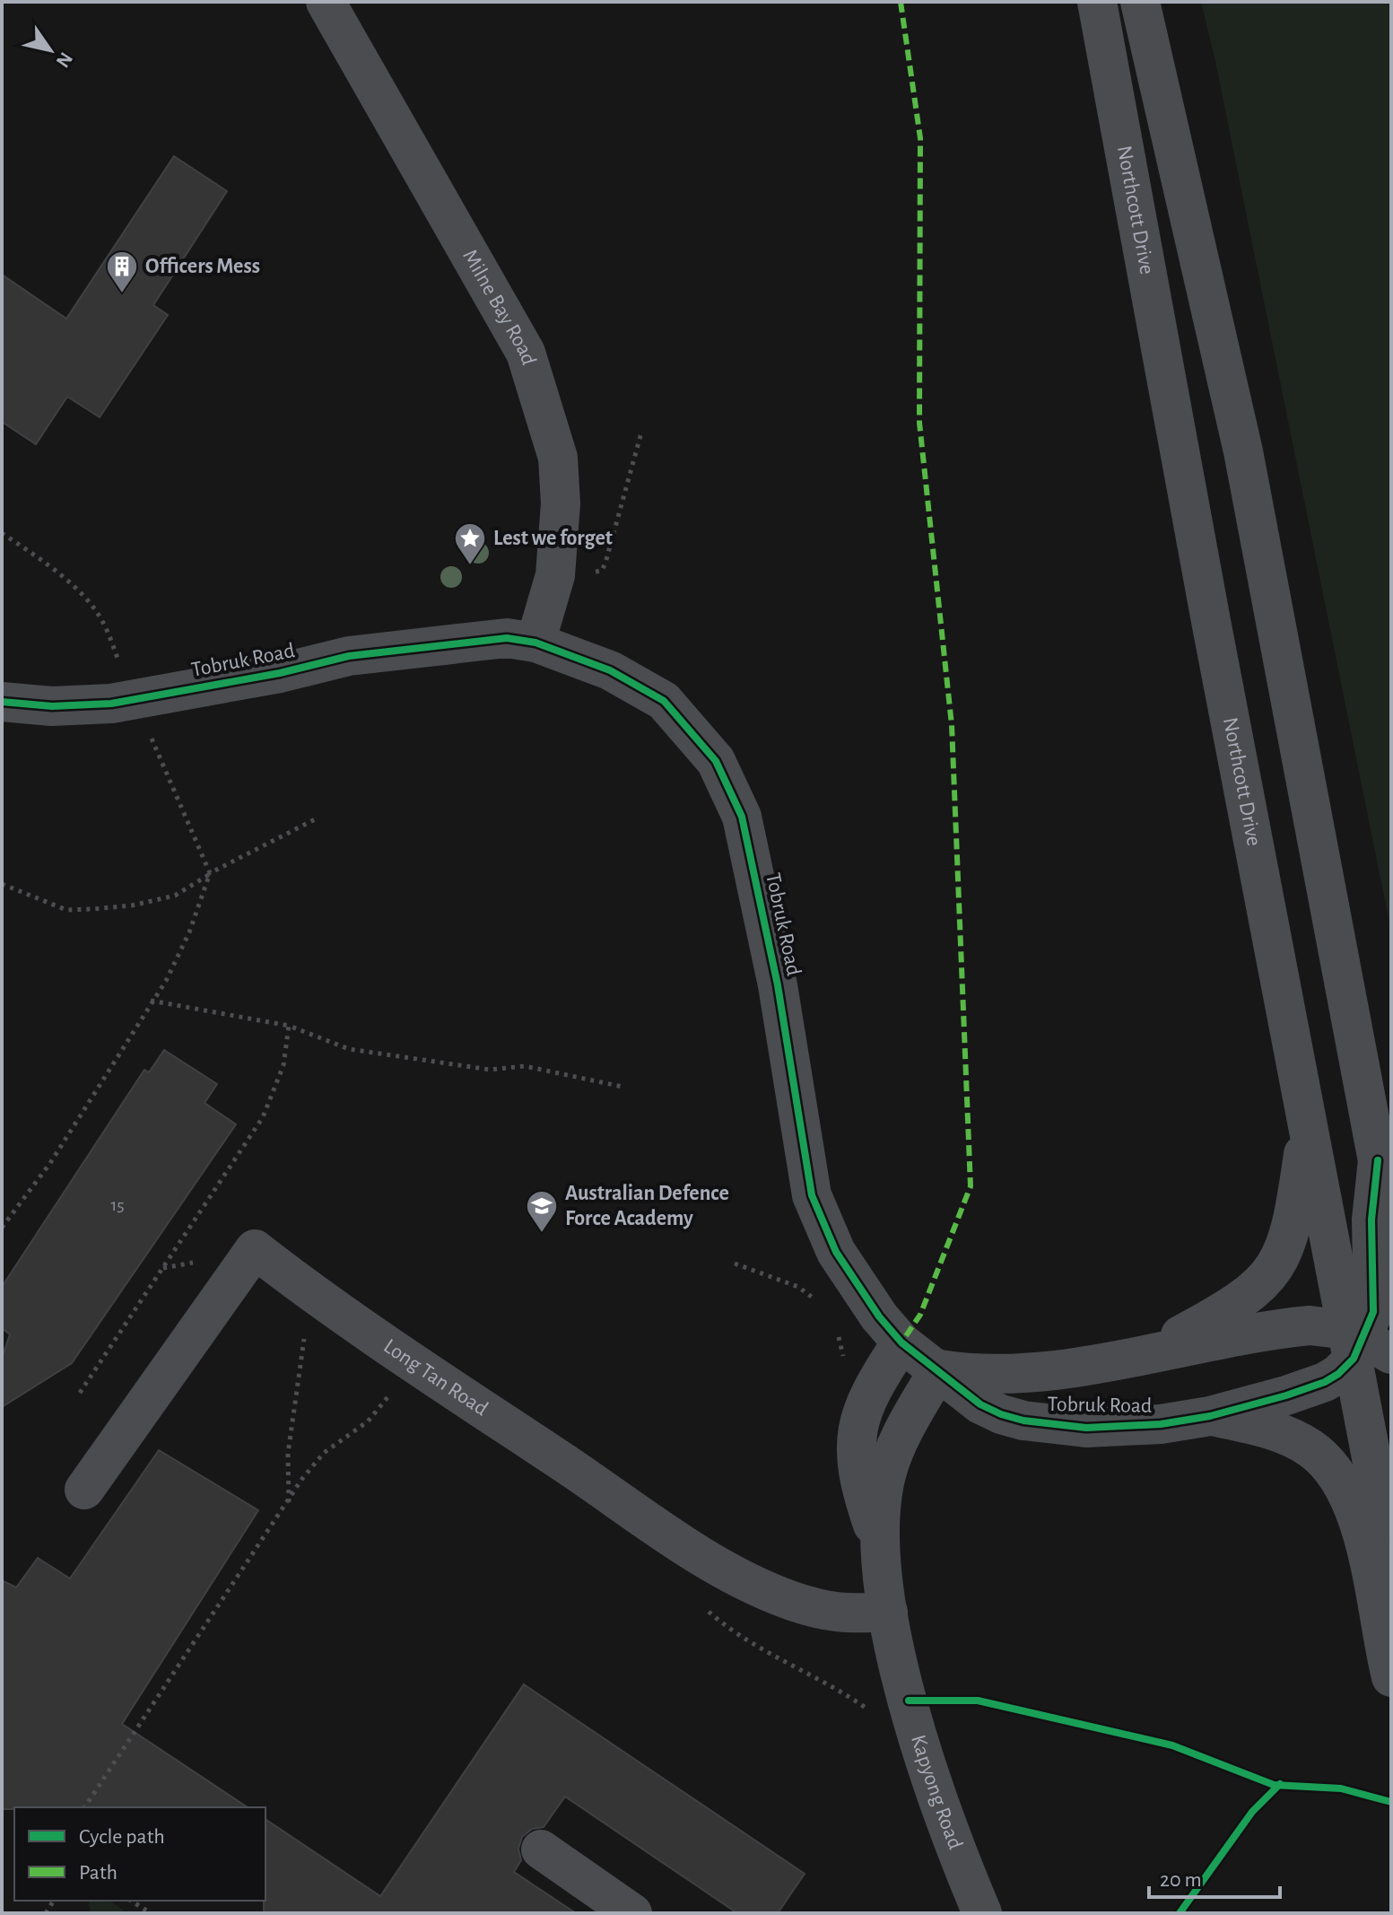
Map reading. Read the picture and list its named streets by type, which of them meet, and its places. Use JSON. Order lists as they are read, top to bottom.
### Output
{
  "streets": {
    "street": [
      "Northcott Drive",
      "Milne Bay Road",
      "Tobruk Road",
      "Long Tan Road",
      "Kapyong Road"
    ]
  },
  "crossings": [
    ["Northcott Drive", "Tobruk Road"],
    ["Milne Bay Road", "Tobruk Road"],
    ["Tobruk Road", "Kapyong Road"],
    ["Long Tan Road", "Kapyong Road"]
  ],
  "places": {
    "building": ["Officers Mess"],
    "place": ["Lest we forget"],
    "school or university": ["Australian Defence Force Academy"]
  },
  "house_numbers": ["15"],
  "legend": ["Cycle path", "Path"],
  "scale_bar": "20 m",
  "north": "bottom right"
}
